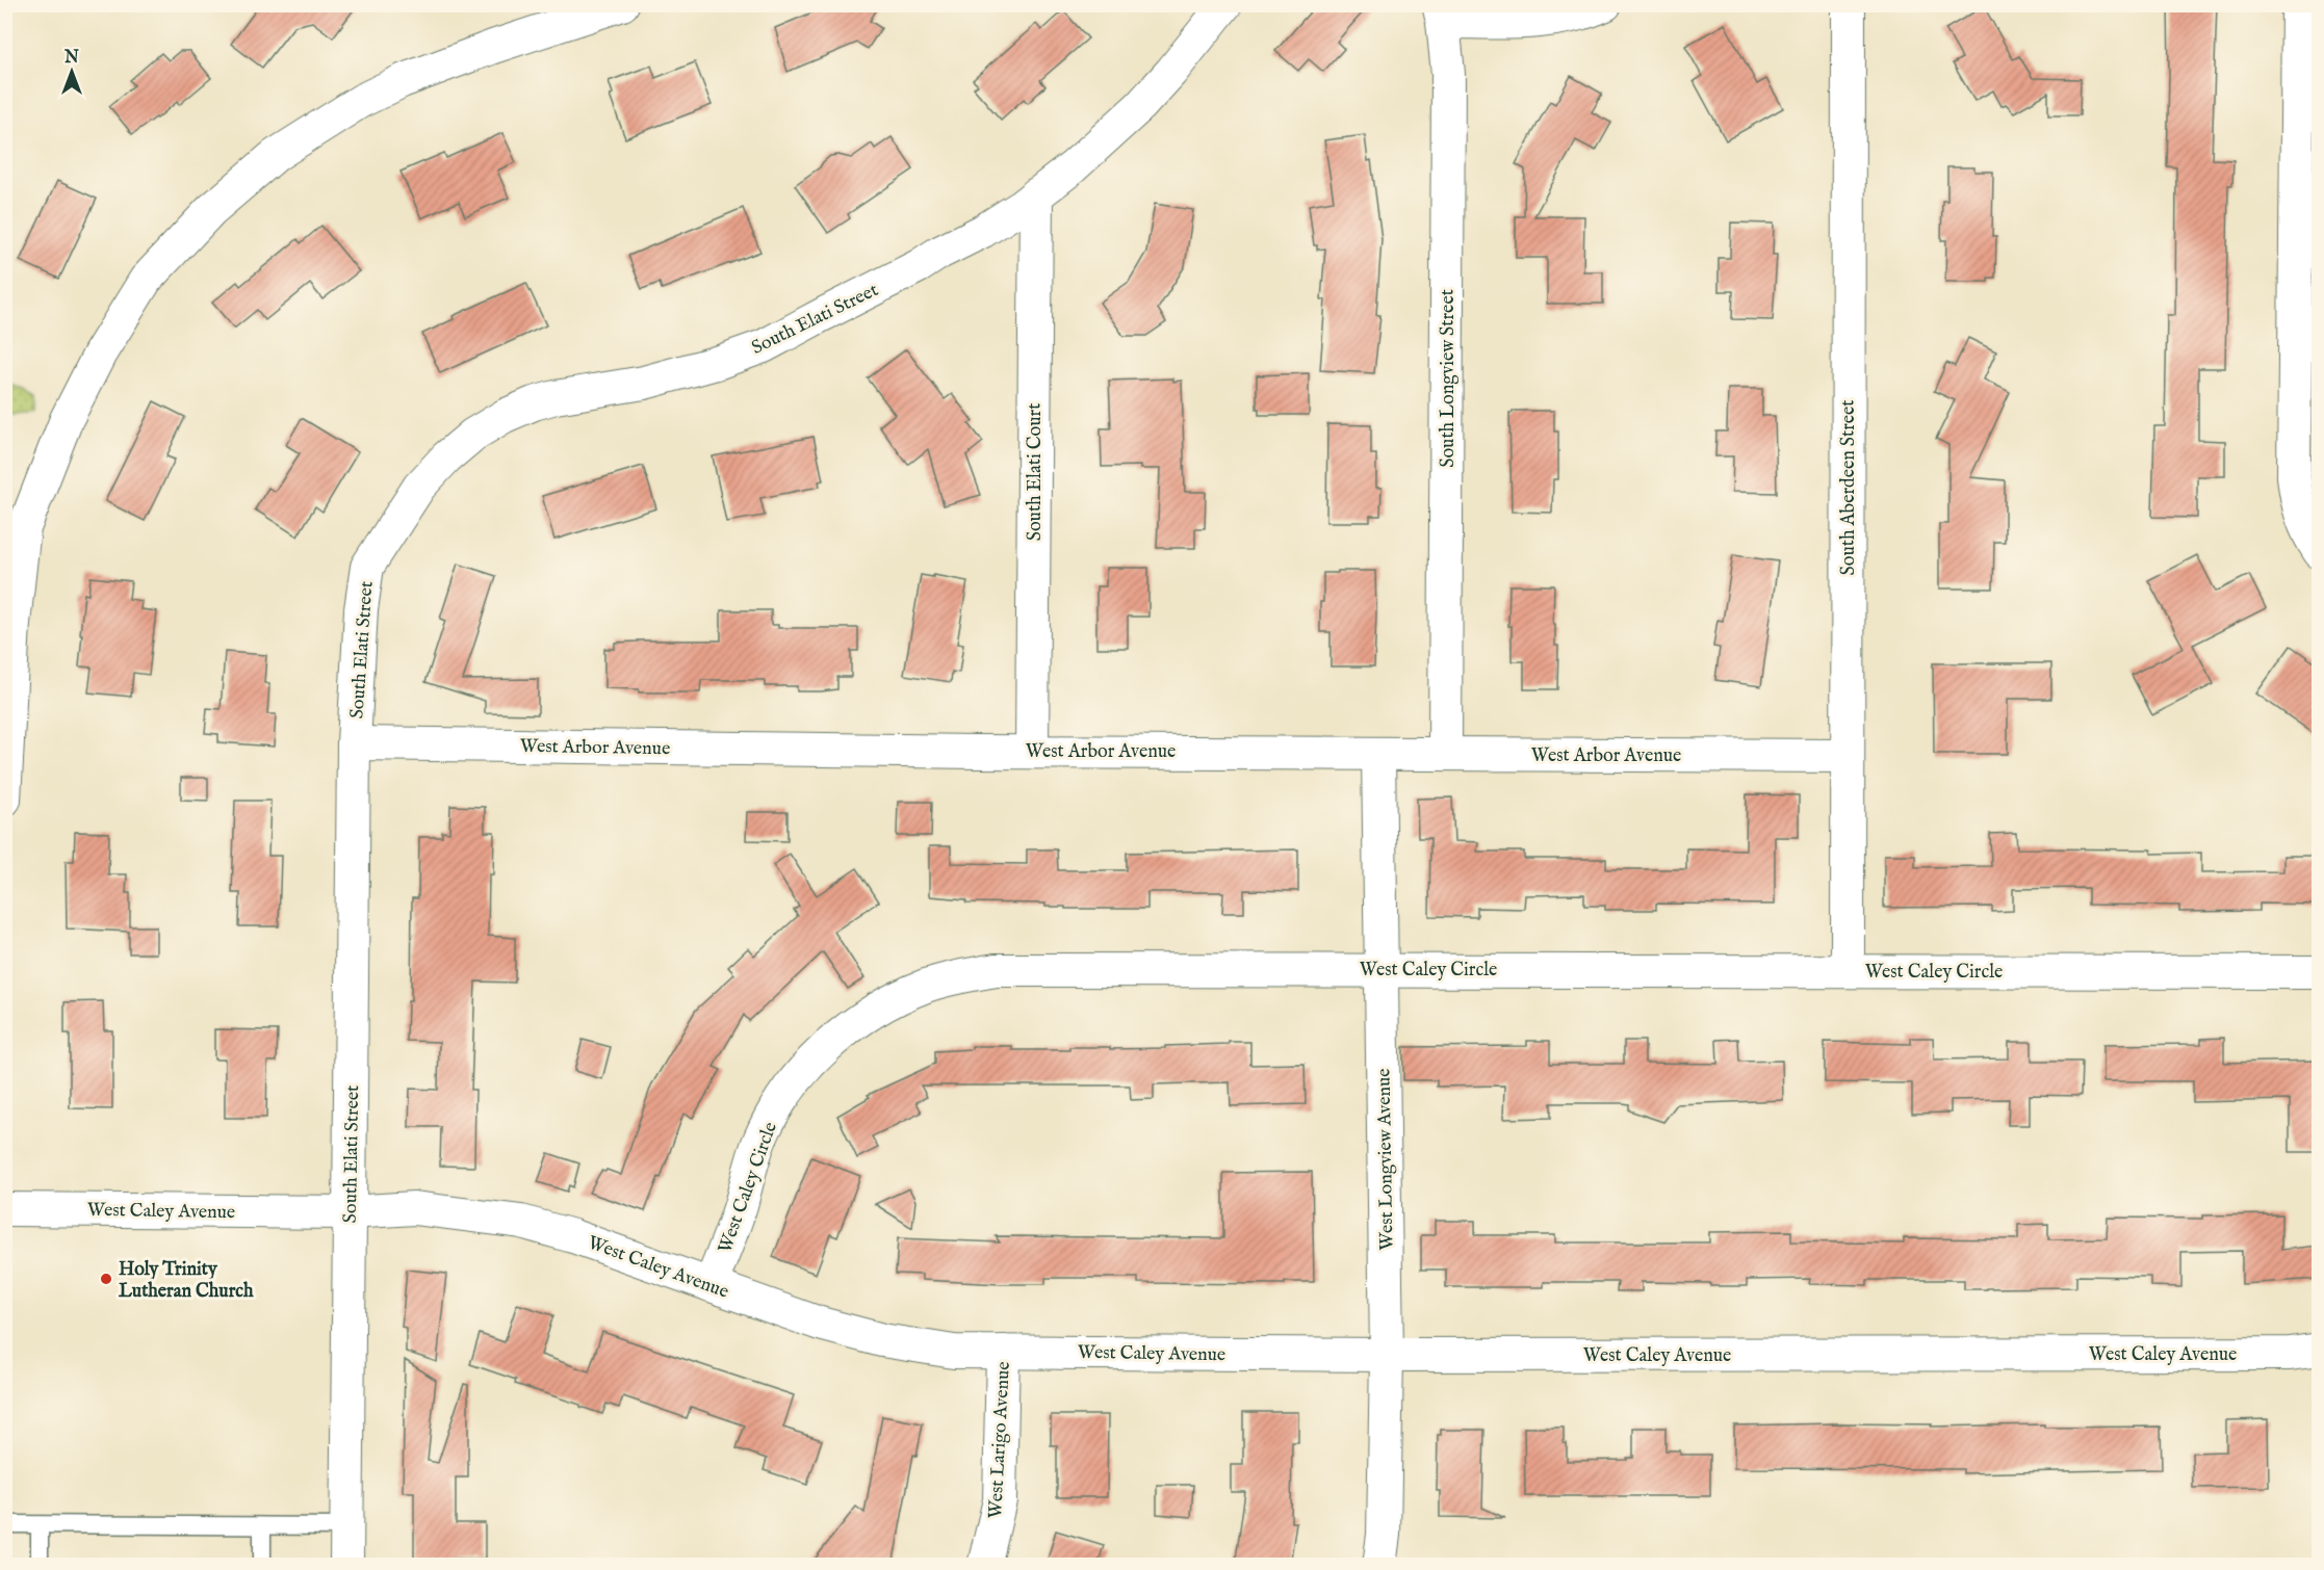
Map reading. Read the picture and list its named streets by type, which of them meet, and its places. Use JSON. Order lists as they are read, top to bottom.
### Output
{
  "streets": {
    "street": [
      "South Elati Street",
      "South Longview Street",
      "South Elati Court",
      "South Aberdeen Street",
      "West Arbor Avenue",
      "West Caley Circle",
      "West Longview Avenue",
      "West Caley Avenue",
      "West Larigo Avenue"
    ]
  },
  "crossings": [
    ["South Elati Street", "South Elati Court"],
    ["South Elati Street", "West Arbor Avenue"],
    ["South Elati Street", "West Caley Avenue"],
    ["South Longview Street", "West Arbor Avenue"],
    ["South Elati Court", "West Arbor Avenue"],
    ["South Aberdeen Street", "West Arbor Avenue"],
    ["South Aberdeen Street", "West Caley Circle"],
    ["West Arbor Avenue", "West Longview Avenue"],
    ["West Caley Circle", "West Longview Avenue"],
    ["West Caley Circle", "West Caley Avenue"],
    ["West Longview Avenue", "West Caley Avenue"],
    ["West Caley Avenue", "West Larigo Avenue"]
  ],
  "places": ["Holy Trinity Lutheran Church"],
  "north": "top"
}
